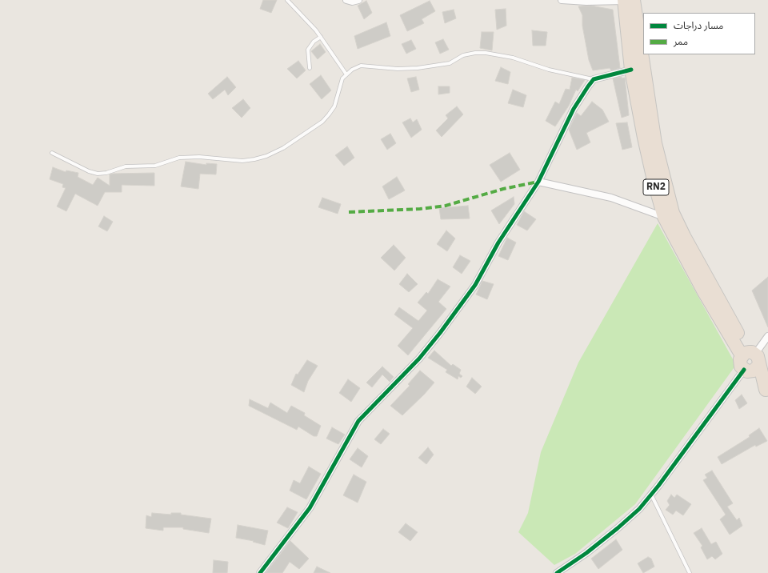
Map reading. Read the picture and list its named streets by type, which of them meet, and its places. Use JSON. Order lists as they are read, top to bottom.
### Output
{
  "streets": {
    "highway": ["RN2"]
  },
  "legend": ["مسار دراجات", "ممر"]
}
